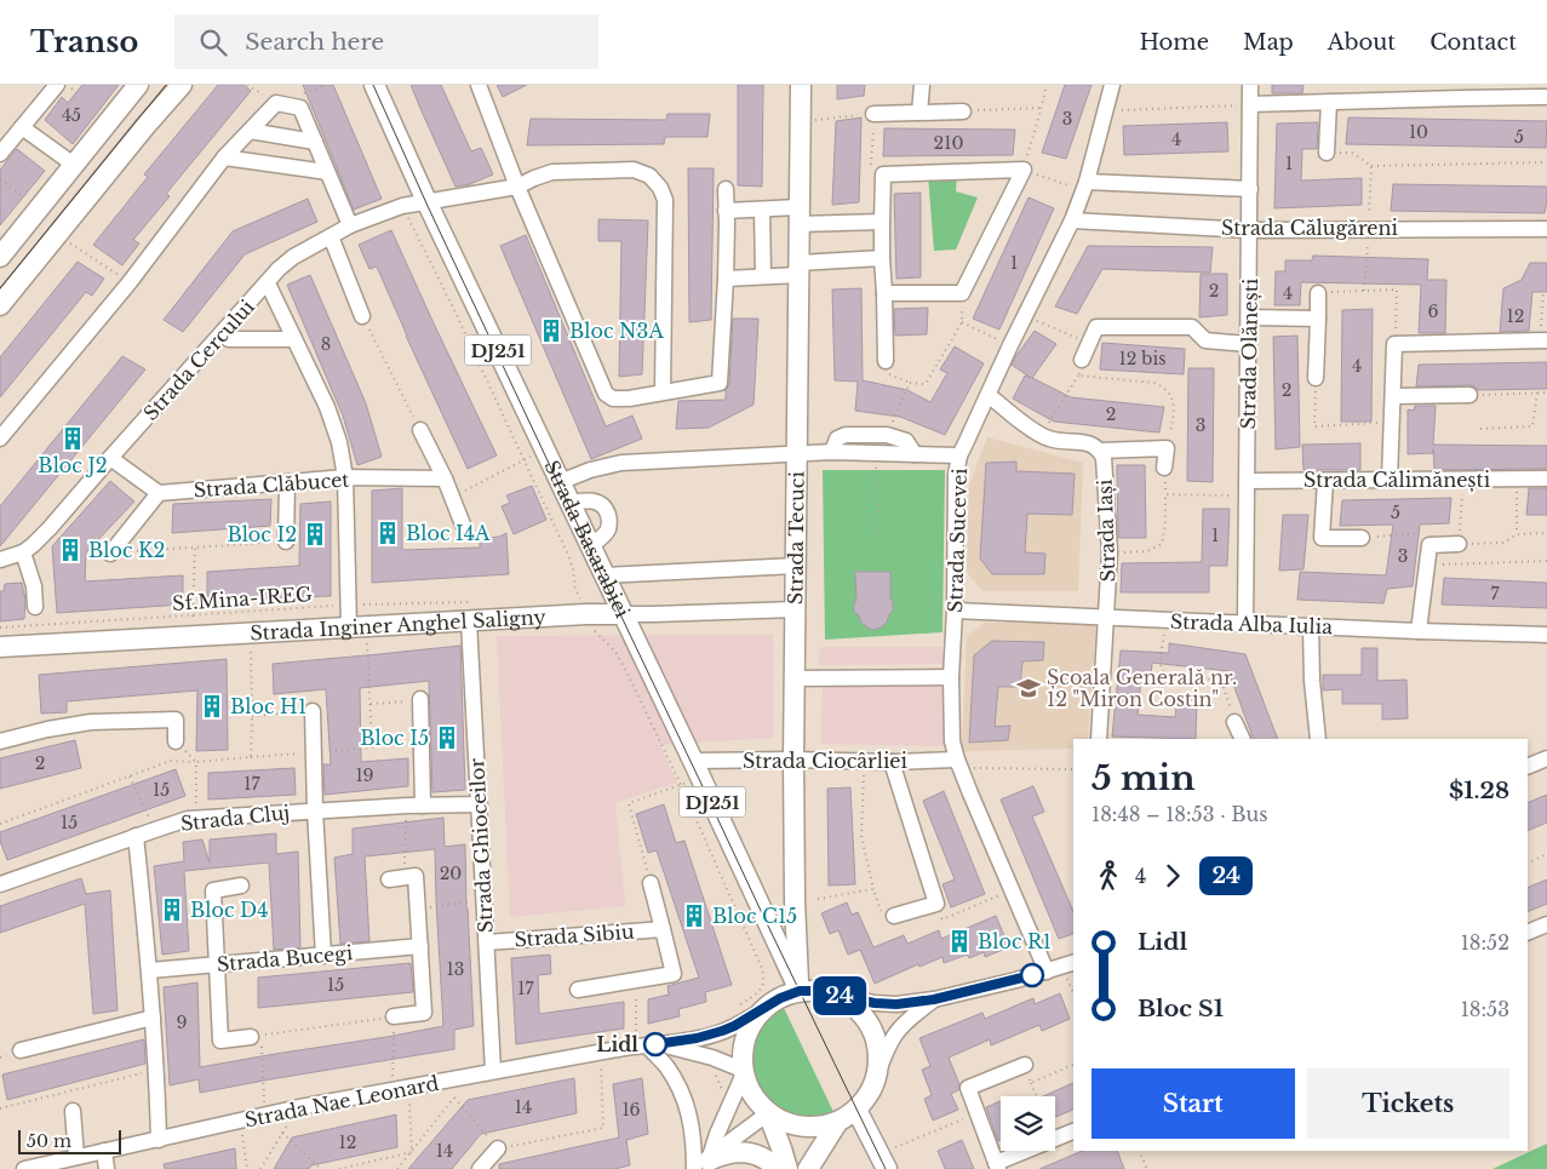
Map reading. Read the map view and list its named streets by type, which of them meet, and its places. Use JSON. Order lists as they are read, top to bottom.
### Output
{
  "streets": {
    "main road": [
      "DJ251",
      "Strada Basarabiei",
      "Strada Tecuci",
      "Strada Inginer Anghel Saligny"
    ],
    "street": [
      "Strada Călugăreni",
      "Strada Olănești",
      "Strada Cercului",
      "Strada Călimănești",
      "Strada Clăbucet",
      "Strada Iași",
      "Strada Sucevei",
      "Strada Alba Iulia",
      "Strada Ciocârliei",
      "Strada Cluj",
      "Strada Ghioceilor",
      "Strada Sibiu",
      "Strada Bucegi",
      "Strada Nae Leonard"
    ],
    "path": ["Sf.Mina-IREG"]
  },
  "crossings": [
    ["Strada Călugăreni", "Strada Olănești"],
    ["Strada Călugăreni", "Strada Sucevei"],
    ["Strada Olănești", "Strada Călimănești"],
    ["Strada Olănești", "Strada Alba Iulia"],
    ["Strada Cercului", "Strada Basarabiei"],
    ["Strada Iași", "Strada Sucevei"],
    ["Strada Iași", "Strada Alba Iulia"],
    ["Strada Basarabiei", "Strada Tecuci"],
    ["Strada Basarabiei", "Strada Inginer Anghel Saligny"],
    ["Strada Basarabiei", "Strada Ciocârliei"],
    ["Strada Basarabiei", "Strada Nae Leonard"],
    ["Strada Tecuci", "Strada Inginer Anghel Saligny"],
    ["Strada Tecuci", "Strada Ciocârliei"],
    ["Strada Tecuci", "Strada Nae Leonard"],
    ["Strada Sucevei", "Strada Alba Iulia"],
    ["Strada Sucevei", "Strada Ciocârliei"],
    ["Sf.Mina-IREG", "Strada Inginer Anghel Saligny"],
    ["Sf.Mina-IREG", "Strada Ghioceilor"],
    ["Strada Inginer Anghel Saligny", "Strada Ghioceilor"],
    ["Strada Cluj", "Strada Ghioceilor"],
    ["Strada Ghioceilor", "Strada Sibiu"],
    ["Strada Ghioceilor", "Strada Nae Leonard"]
  ],
  "places": {
    "building": [
      "Bloc N3A",
      "Bloc J2",
      "Bloc I4A",
      "Bloc I2",
      "Bloc K2",
      "Bloc H1",
      "Bloc I5",
      "Bloc D4",
      "Bloc C15",
      "Bloc R1"
    ],
    "school or university": ["Școala Generală nr. 12 \"Miron Costin\""],
    "other": ["Lidl"]
  },
  "lines": ["bus line 24"],
  "house_numbers": [
    "45",
    "3",
    "10",
    "5",
    "4",
    "210",
    "1",
    "1",
    "2",
    "4",
    "6",
    "12",
    "8",
    "12 bis",
    "4",
    "2",
    "2",
    "3",
    "5",
    "1",
    "3",
    "7",
    "2",
    "19",
    "17",
    "15",
    "15",
    "20",
    "13",
    "15",
    "17",
    "9",
    "14",
    "16",
    "12",
    "14"
  ],
  "scale_bar": "50 m",
  "page": {
    "header": "Transo",
    "search": "Search here",
    "nav": [
      "Home",
      "Map",
      "About",
      "Contact"
    ],
    "on_map": "24",
    "heading": ["5 min", "18:48 – 18:53 · Bus", "$1.28"],
    "legs": ["4", "24"],
    "list": [
      {
        "name": "Lidl",
        "value": "18:52"
      },
      {
        "name": "Bloc S1",
        "value": "18:53"
      }
    ],
    "buttons": ["Start", "Tickets"],
    "scale": "50 m"
  }
}
